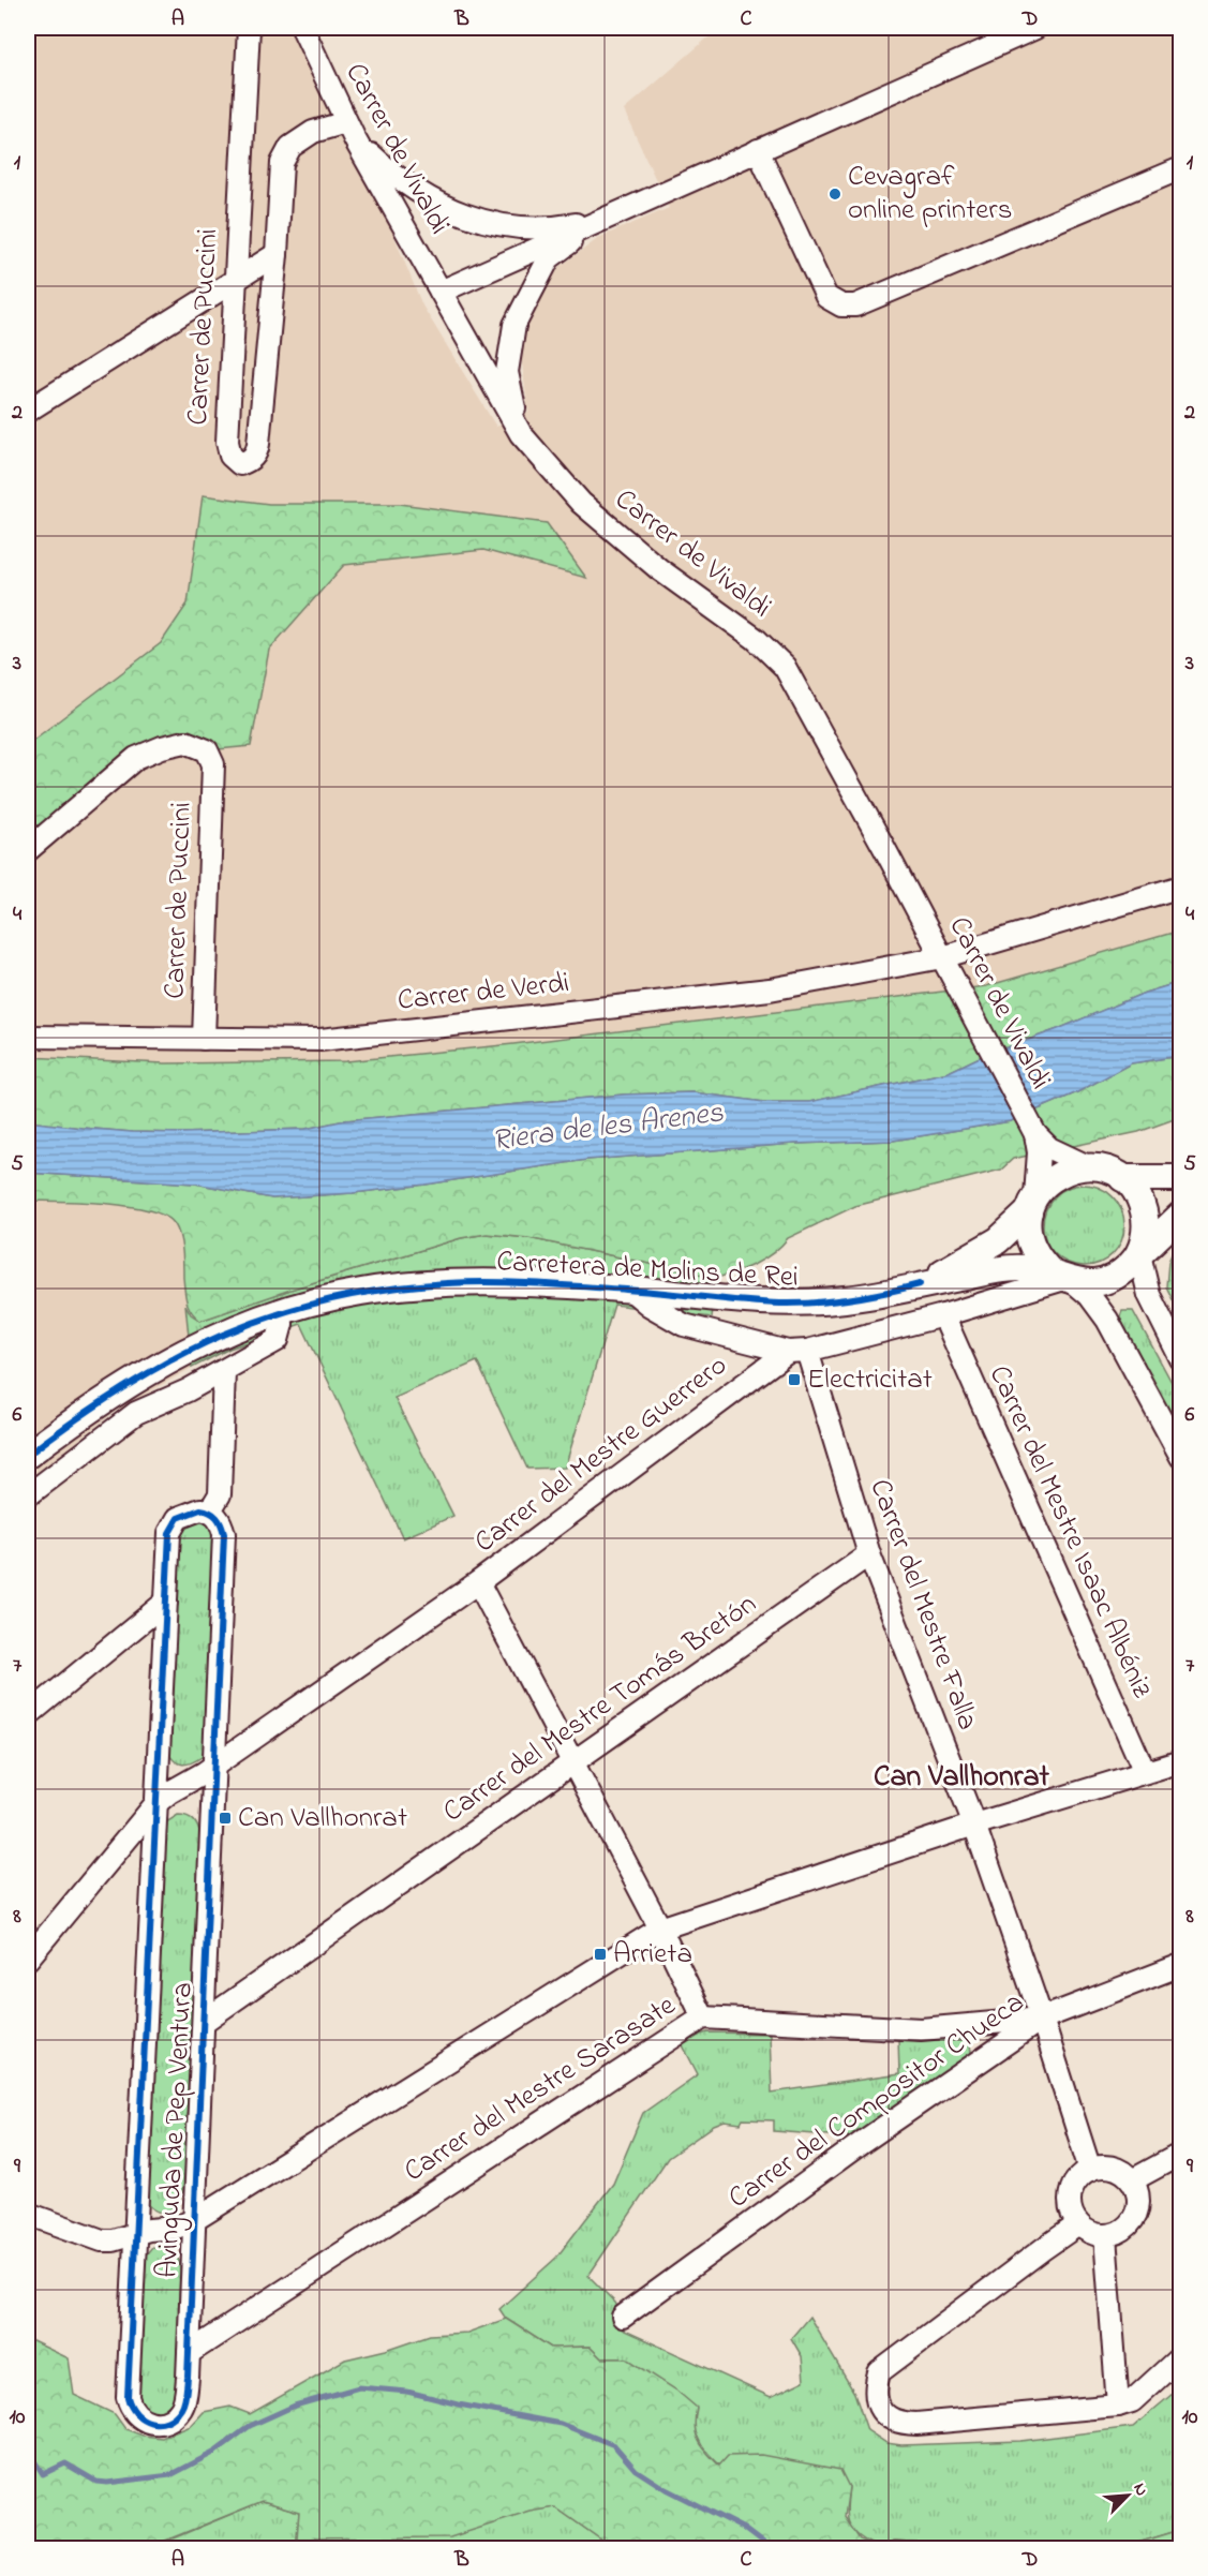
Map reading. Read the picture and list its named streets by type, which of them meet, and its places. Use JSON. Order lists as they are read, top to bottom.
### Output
{
  "streets": {
    "main road": ["Carretera de Molins de Rei"],
    "street": [
      "Carrer de Vivaldi",
      "Carrer de Puccini",
      "Carrer de Verdi",
      "Carrer del Mestre Guerrero",
      "Carrer del Mestre Isaac Albéniz",
      "Carrer del Mestre Falla",
      "Carrer del Mestre Tomás Bretón",
      "Carrer del Mestre Sarasate",
      "Carrer del Compositor Chueca",
      "Avinguda de Pep Ventura"
    ]
  },
  "crossings": [
    ["Carrer de Vivaldi", "Carrer de Puccini"],
    ["Carrer de Vivaldi", "Carrer de Verdi"],
    ["Carrer de Vivaldi", "Carretera de Molins de Rei"],
    ["Carrer de Vivaldi", "Carrer del Mestre Guerrero"],
    ["Carrer de Puccini", "Carrer de Verdi"],
    ["Carretera de Molins de Rei", "Carrer del Mestre Guerrero"],
    ["Carretera de Molins de Rei", "Carrer del Mestre Falla"],
    ["Carrer del Mestre Guerrero", "Carrer del Mestre Isaac Albéniz"],
    ["Carrer del Mestre Guerrero", "Carrer del Mestre Falla"],
    ["Carrer del Mestre Guerrero", "Avinguda de Pep Ventura"],
    ["Carrer del Mestre Falla", "Carrer del Mestre Tomás Bretón"],
    ["Carrer del Mestre Falla", "Carrer del Mestre Sarasate"],
    ["Carrer del Mestre Falla", "Carrer del Compositor Chueca"],
    ["Carrer del Mestre Tomás Bretón", "Avinguda de Pep Ventura"],
    ["Carrer del Mestre Sarasate", "Carrer del Compositor Chueca"],
    ["Carrer del Mestre Sarasate", "Avinguda de Pep Ventura"]
  ],
  "districts": ["Can Vallhonrat"],
  "water": ["Riera de les Arenes"],
  "places": {
    "other": ["Cevagraf online printers"],
    "transit": ["Electricitat", "Can Vallhonrat", "Arrieta"]
  },
  "north": "top right",
  "grid": {
    "columns": [
      "A",
      "B",
      "C",
      "D"
    ],
    "rows": [
      "1",
      "2",
      "3",
      "4",
      "5",
      "6",
      "7",
      "8",
      "9",
      "10"
    ]
  }
}
